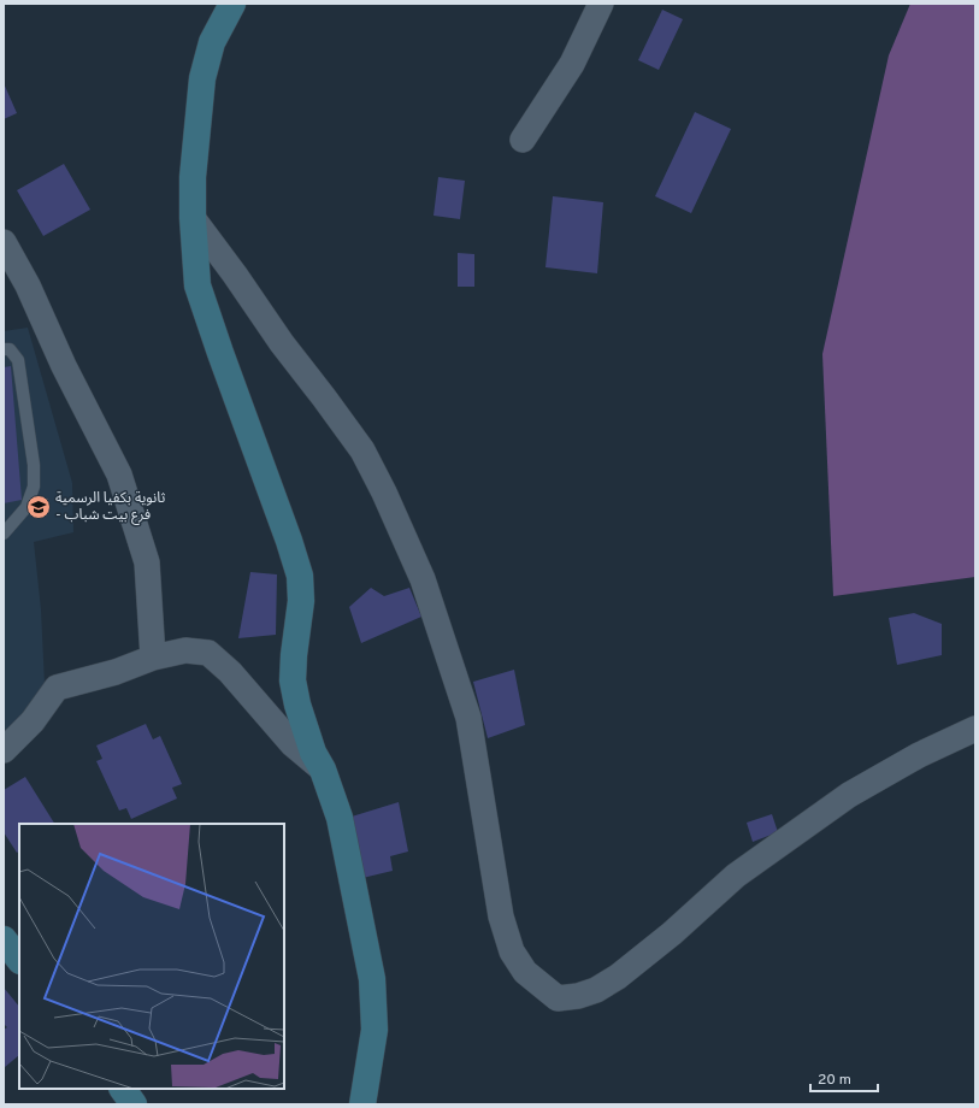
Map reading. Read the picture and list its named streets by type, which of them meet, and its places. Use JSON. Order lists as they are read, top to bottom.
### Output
{
  "places": {
    "school or university": ["ثانوية بكفيا الرسمية - فرع بيت شباب"]
  },
  "scale_bar": "20 m"
}
